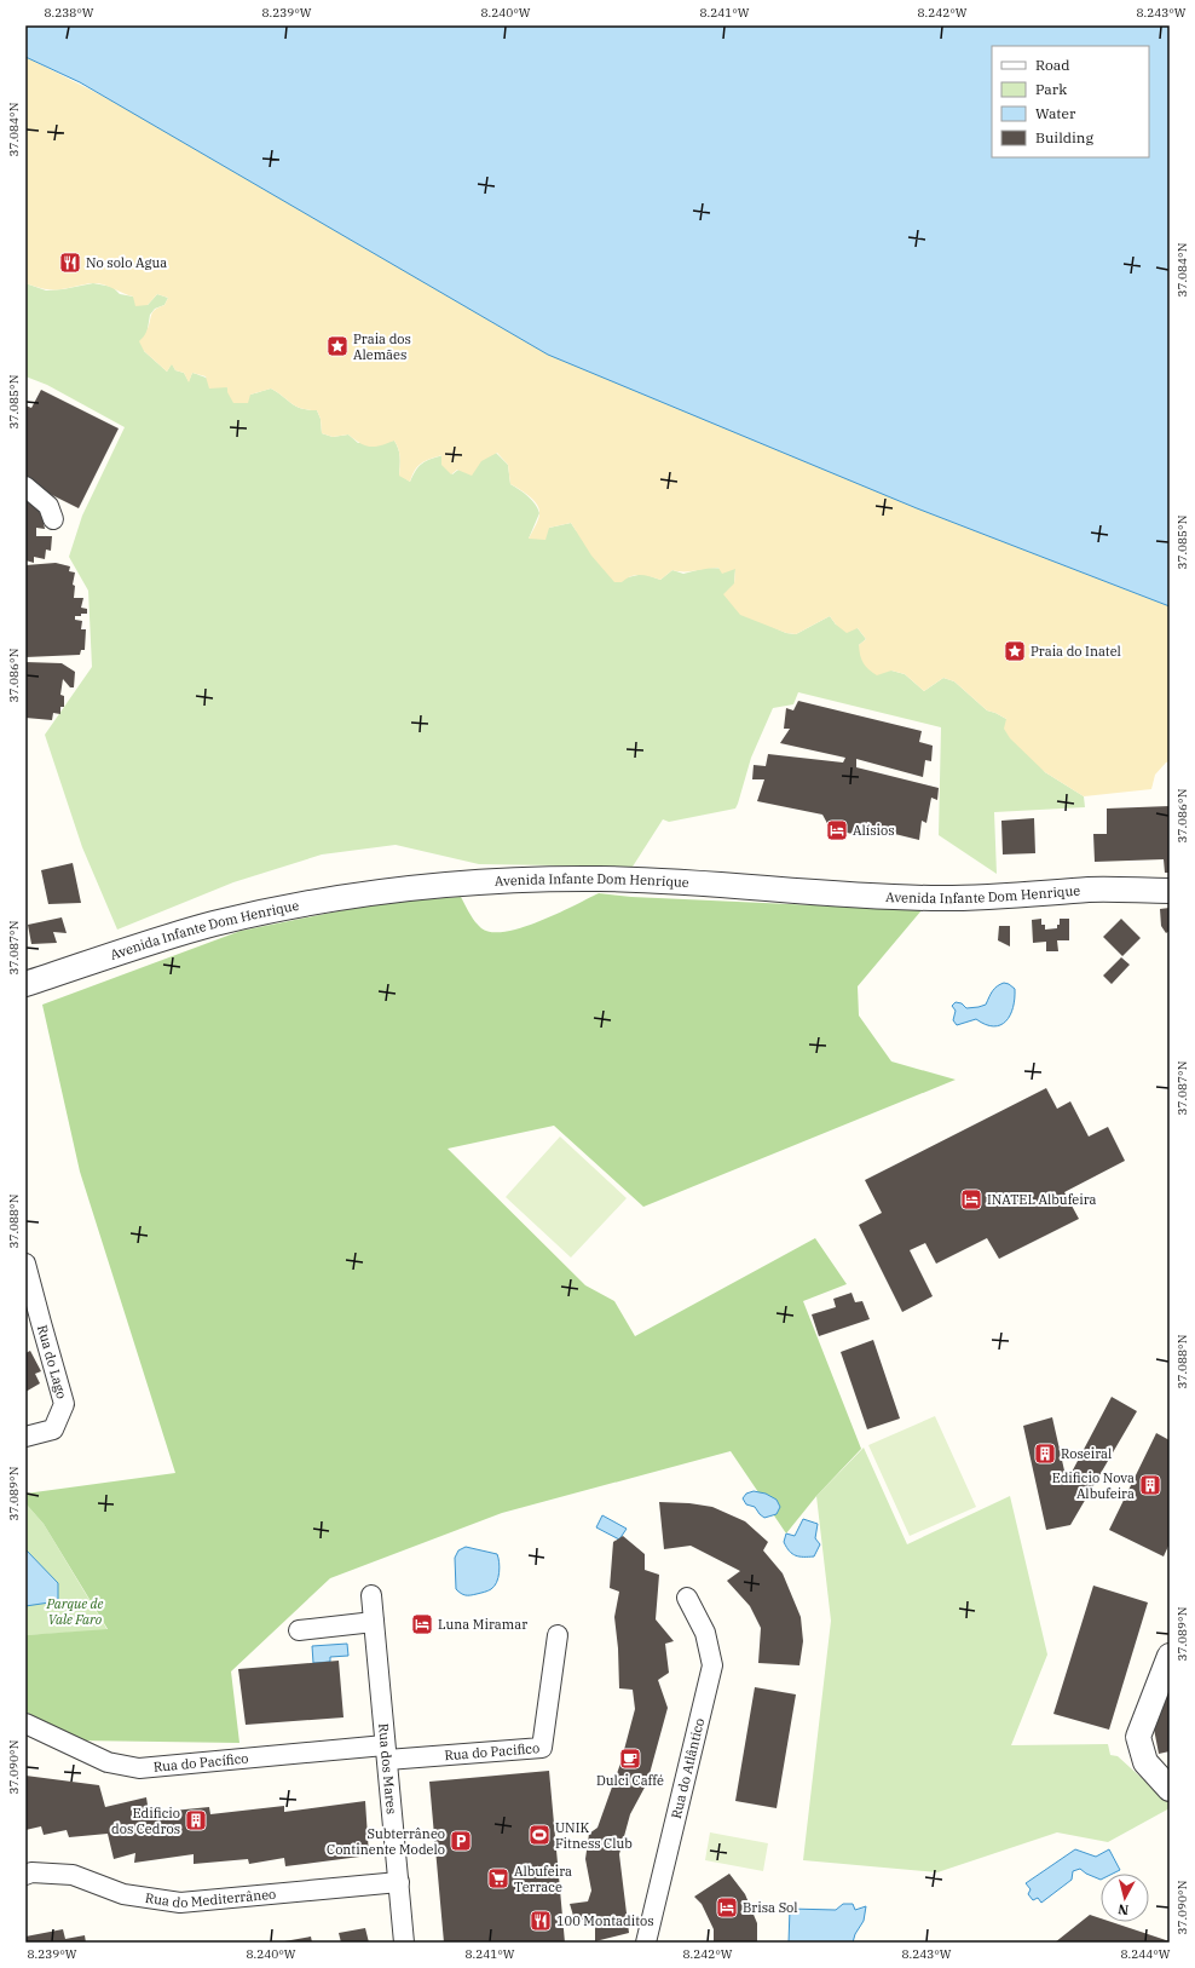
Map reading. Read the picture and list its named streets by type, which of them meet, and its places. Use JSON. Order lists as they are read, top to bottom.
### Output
{
  "streets": {
    "street": [
      "Avenida Infante Dom Henrique",
      "Rua do Lago",
      "Rua do Pacifico",
      "Rua do Pacífico",
      "Rua dos Mares",
      "Rua do Atlântico",
      "Rua do Mediterrâneo"
    ]
  },
  "crossings": [
    ["Rua do Pacifico", "Rua do Pacífico"],
    ["Rua do Pacifico", "Rua dos Mares"],
    ["Rua do Pacífico", "Rua dos Mares"],
    ["Rua dos Mares", "Rua do Mediterrâneo"]
  ],
  "parks": ["Parque de Vale Faro"],
  "places": {
    "restaurant": ["No solo Agua", "100 Montaditos"],
    "place": ["Praia dos Alemães", "Praia do Inatel"],
    "hotel": [
      "Alísios",
      "INATEL Albufeira",
      "Luna Miramar",
      "Brisa Sol"
    ],
    "building": ["Roseiral", "Edificio Nova Albufeira", "Edificio dos Cedros"],
    "cafe": ["Dulci Caffé"],
    "sports": ["UNIK Fitness Club"],
    "parking": ["Subterrâneo Continente Modelo"],
    "supermarket": ["Albufeira Terrace"]
  },
  "legend": [
    "Road",
    "Park",
    "Water",
    "Building"
  ],
  "north": "bottom",
  "coordinates": [
    "8.238°W",
    "8.239°W",
    "8.240°W",
    "8.241°W",
    "8.242°W",
    "8.243°W",
    "37.084°N",
    "37.085°N",
    "37.086°N",
    "37.087°N",
    "37.088°N",
    "37.089°N",
    "37.090°N",
    "8.244°W"
  ]
}
